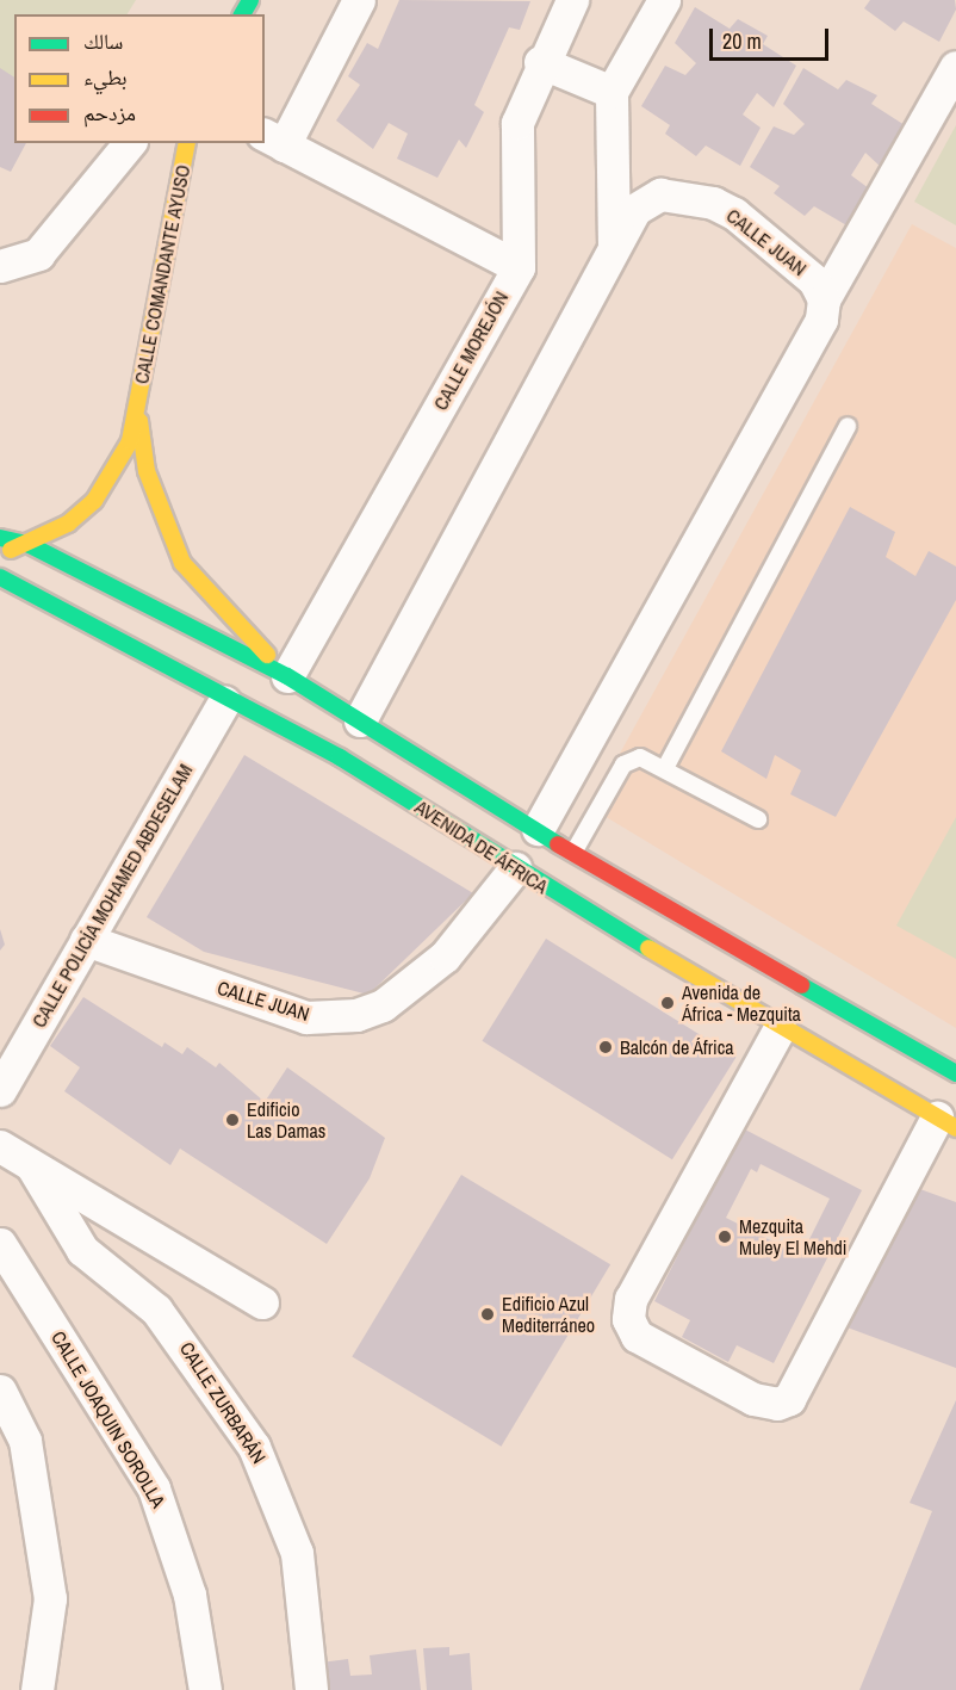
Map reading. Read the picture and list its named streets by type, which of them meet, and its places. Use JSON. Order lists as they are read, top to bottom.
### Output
{
  "streets": {
    "main road": ["CALLE COMANDANTE AYUSO", "AVENIDA DE ÁFRICA"],
    "street": [
      "CALLE JUAN",
      "CALLE MOREJÓN",
      "CALLE POLICÍA MOHAMED ABDESELAM",
      "CALLE ZURBARÁN",
      "CALLE JOAQUIN SOROLLA"
    ]
  },
  "crossings": [
    ["CALLE JUAN", "AVENIDA DE ÁFRICA"],
    ["CALLE JUAN", "CALLE POLICÍA MOHAMED ABDESELAM"],
    ["CALLE COMANDANTE AYUSO", "CALLE MOREJÓN"],
    ["AVENIDA DE ÁFRICA", "CALLE POLICÍA MOHAMED ABDESELAM"]
  ],
  "places": [
    "Avenida de África - Mezquita",
    "Balcón de África",
    "Edificio Las Damas",
    "Mezquita Muley El Mehdi",
    "Edificio Azul Mediterráneo"
  ],
  "legend": ["سالك", "بطيء", "مزدحم"],
  "scale_bar": "20 m"
}
